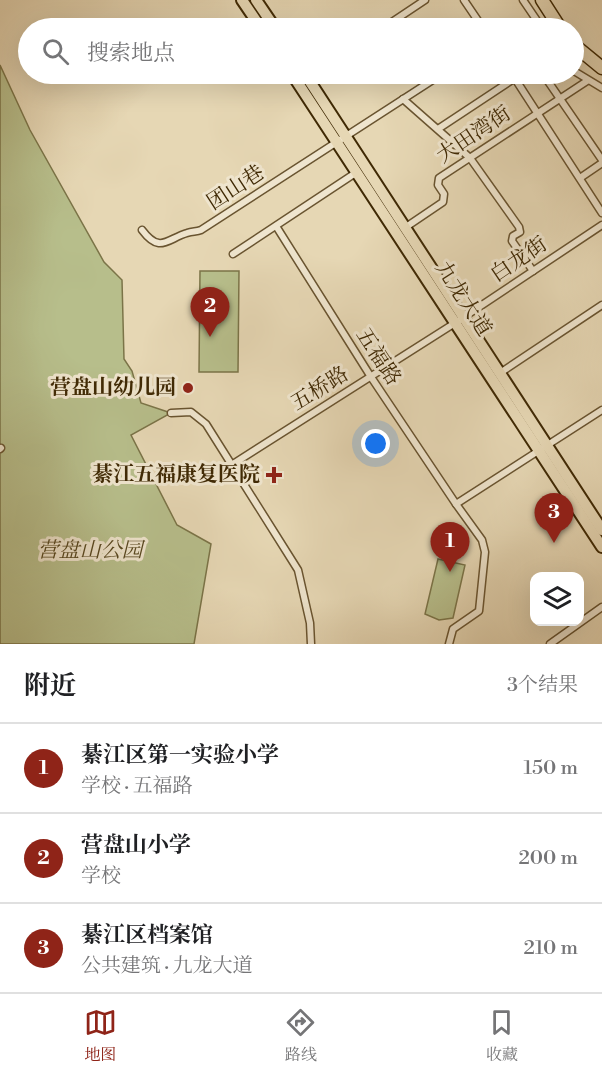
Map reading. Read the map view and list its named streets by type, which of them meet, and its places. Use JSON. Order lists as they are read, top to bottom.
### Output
{
  "streets": {
    "main road": ["九龙大道"],
    "street": [
      "大田湾街",
      "团山巷",
      "白龙街",
      "五福路",
      "五桥路"
    ]
  },
  "crossings": [
    ["大田湾街", "九龙大道"],
    ["团山巷", "九龙大道"],
    ["白龙街", "九龙大道"],
    ["白龙街", "五桥路"],
    ["九龙大道", "五桥路"],
    ["五福路", "五桥路"]
  ],
  "parks": ["营盘山公园"],
  "places": {
    "other": ["营盘山幼儿园"],
    "health": ["綦江五福康复医院"]
  },
  "page": {
    "search": "搜索地点",
    "pins": ["2", "3", "1"],
    "heading": ["附近", "3个结果"],
    "list": [
      {
        "mark": "1",
        "name": "綦江区第一实验小学",
        "note": "学校 · 五福路",
        "value": "150 m"
      },
      {
        "mark": "2",
        "name": "营盘山小学",
        "note": "学校",
        "value": "200 m"
      },
      {
        "mark": "3",
        "name": "綦江区档案馆",
        "note": "公共建筑 · 九龙大道",
        "value": "210 m"
      }
    ],
    "nav": ["地图", "路线", "收藏"]
  }
}
